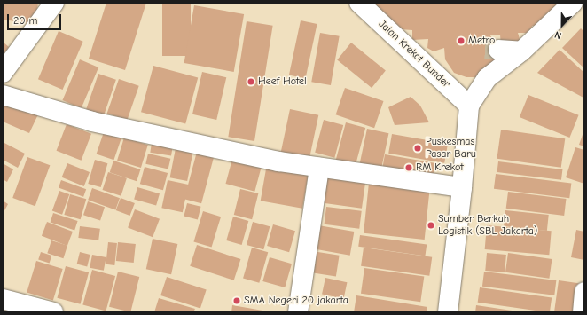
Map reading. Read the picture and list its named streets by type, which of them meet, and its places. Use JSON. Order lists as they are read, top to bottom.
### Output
{
  "streets": {
    "street": ["Jalan Krekot Bunder"]
  },
  "places": [
    "Metro",
    "Heef Hotel",
    "Puskesmas Pasar Baru",
    "RM Krekot",
    "Sumber Berkah Logistik (SBL Jakarta)",
    "SMA Negeri 20 jakarta"
  ],
  "scale_bar": "20 m",
  "north": "bottom"
}
